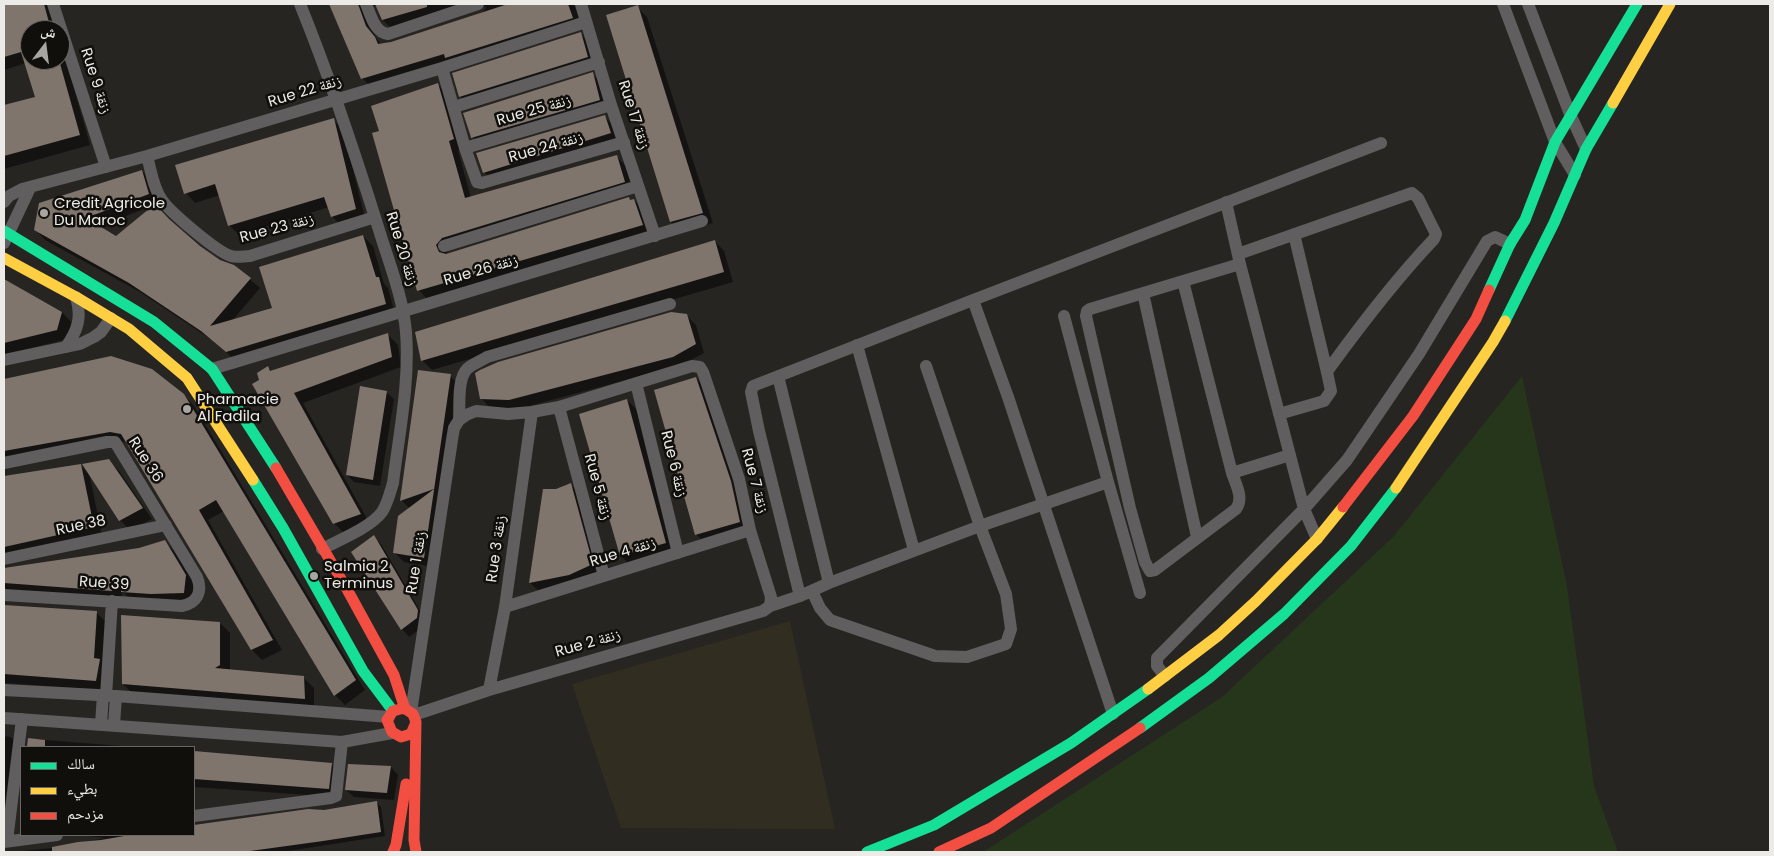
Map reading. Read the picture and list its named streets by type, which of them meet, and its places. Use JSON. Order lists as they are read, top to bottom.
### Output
{
  "streets": {
    "street": [
      "Rue 9 زنقة",
      "Rue 22 زنقة",
      "Rue 25 زنقة",
      "Rue 17 زنقة",
      "Rue 24 زنقة",
      "Rue 23 زنقة",
      "Rue 20 زنقة",
      "Rue 26 زنقة",
      "Rue 36",
      "Rue 6 زنقة",
      "Rue 7 زنقة",
      "Rue 5 زنقة",
      "Rue 38",
      "Rue 3 زنقة",
      "Rue 4 زنقة",
      "Rue 1 زنقة",
      "Rue 39",
      "Rue 2 زنقة"
    ]
  },
  "crossings": [
    ["Rue 9 زنقة", "Rue 22 زنقة"],
    ["Rue 22 زنقة", "Rue 17 زنقة"],
    ["Rue 22 زنقة", "Rue 23 زنقة"],
    ["Rue 22 زنقة", "Rue 20 زنقة"],
    ["Rue 25 زنقة", "Rue 17 زنقة"],
    ["Rue 25 زنقة", "Rue 24 زنقة"],
    ["Rue 17 زنقة", "Rue 24 زنقة"],
    ["Rue 17 زنقة", "Rue 26 زنقة"],
    ["Rue 23 زنقة", "Rue 20 زنقة"],
    ["Rue 20 زنقة", "Rue 26 زنقة"],
    ["Rue 36", "Rue 38"],
    ["Rue 36", "Rue 39"],
    ["Rue 6 زنقة", "Rue 7 زنقة"],
    ["Rue 6 زنقة", "Rue 4 زنقة"],
    ["Rue 7 زنقة", "Rue 4 زنقة"],
    ["Rue 7 زنقة", "Rue 2 زنقة"],
    ["Rue 5 زنقة", "Rue 4 زنقة"],
    ["Rue 3 زنقة", "Rue 4 زنقة"],
    ["Rue 3 زنقة", "Rue 2 زنقة"],
    ["Rue 1 زنقة", "Rue 2 زنقة"]
  ],
  "places": ["Credit Agricole Du Maroc", "Pharmacie Al Fadila", "Salmia 2 Terminus"],
  "legend": ["سالك", "بطيء", "مزدحم"],
  "north": "top"
}
